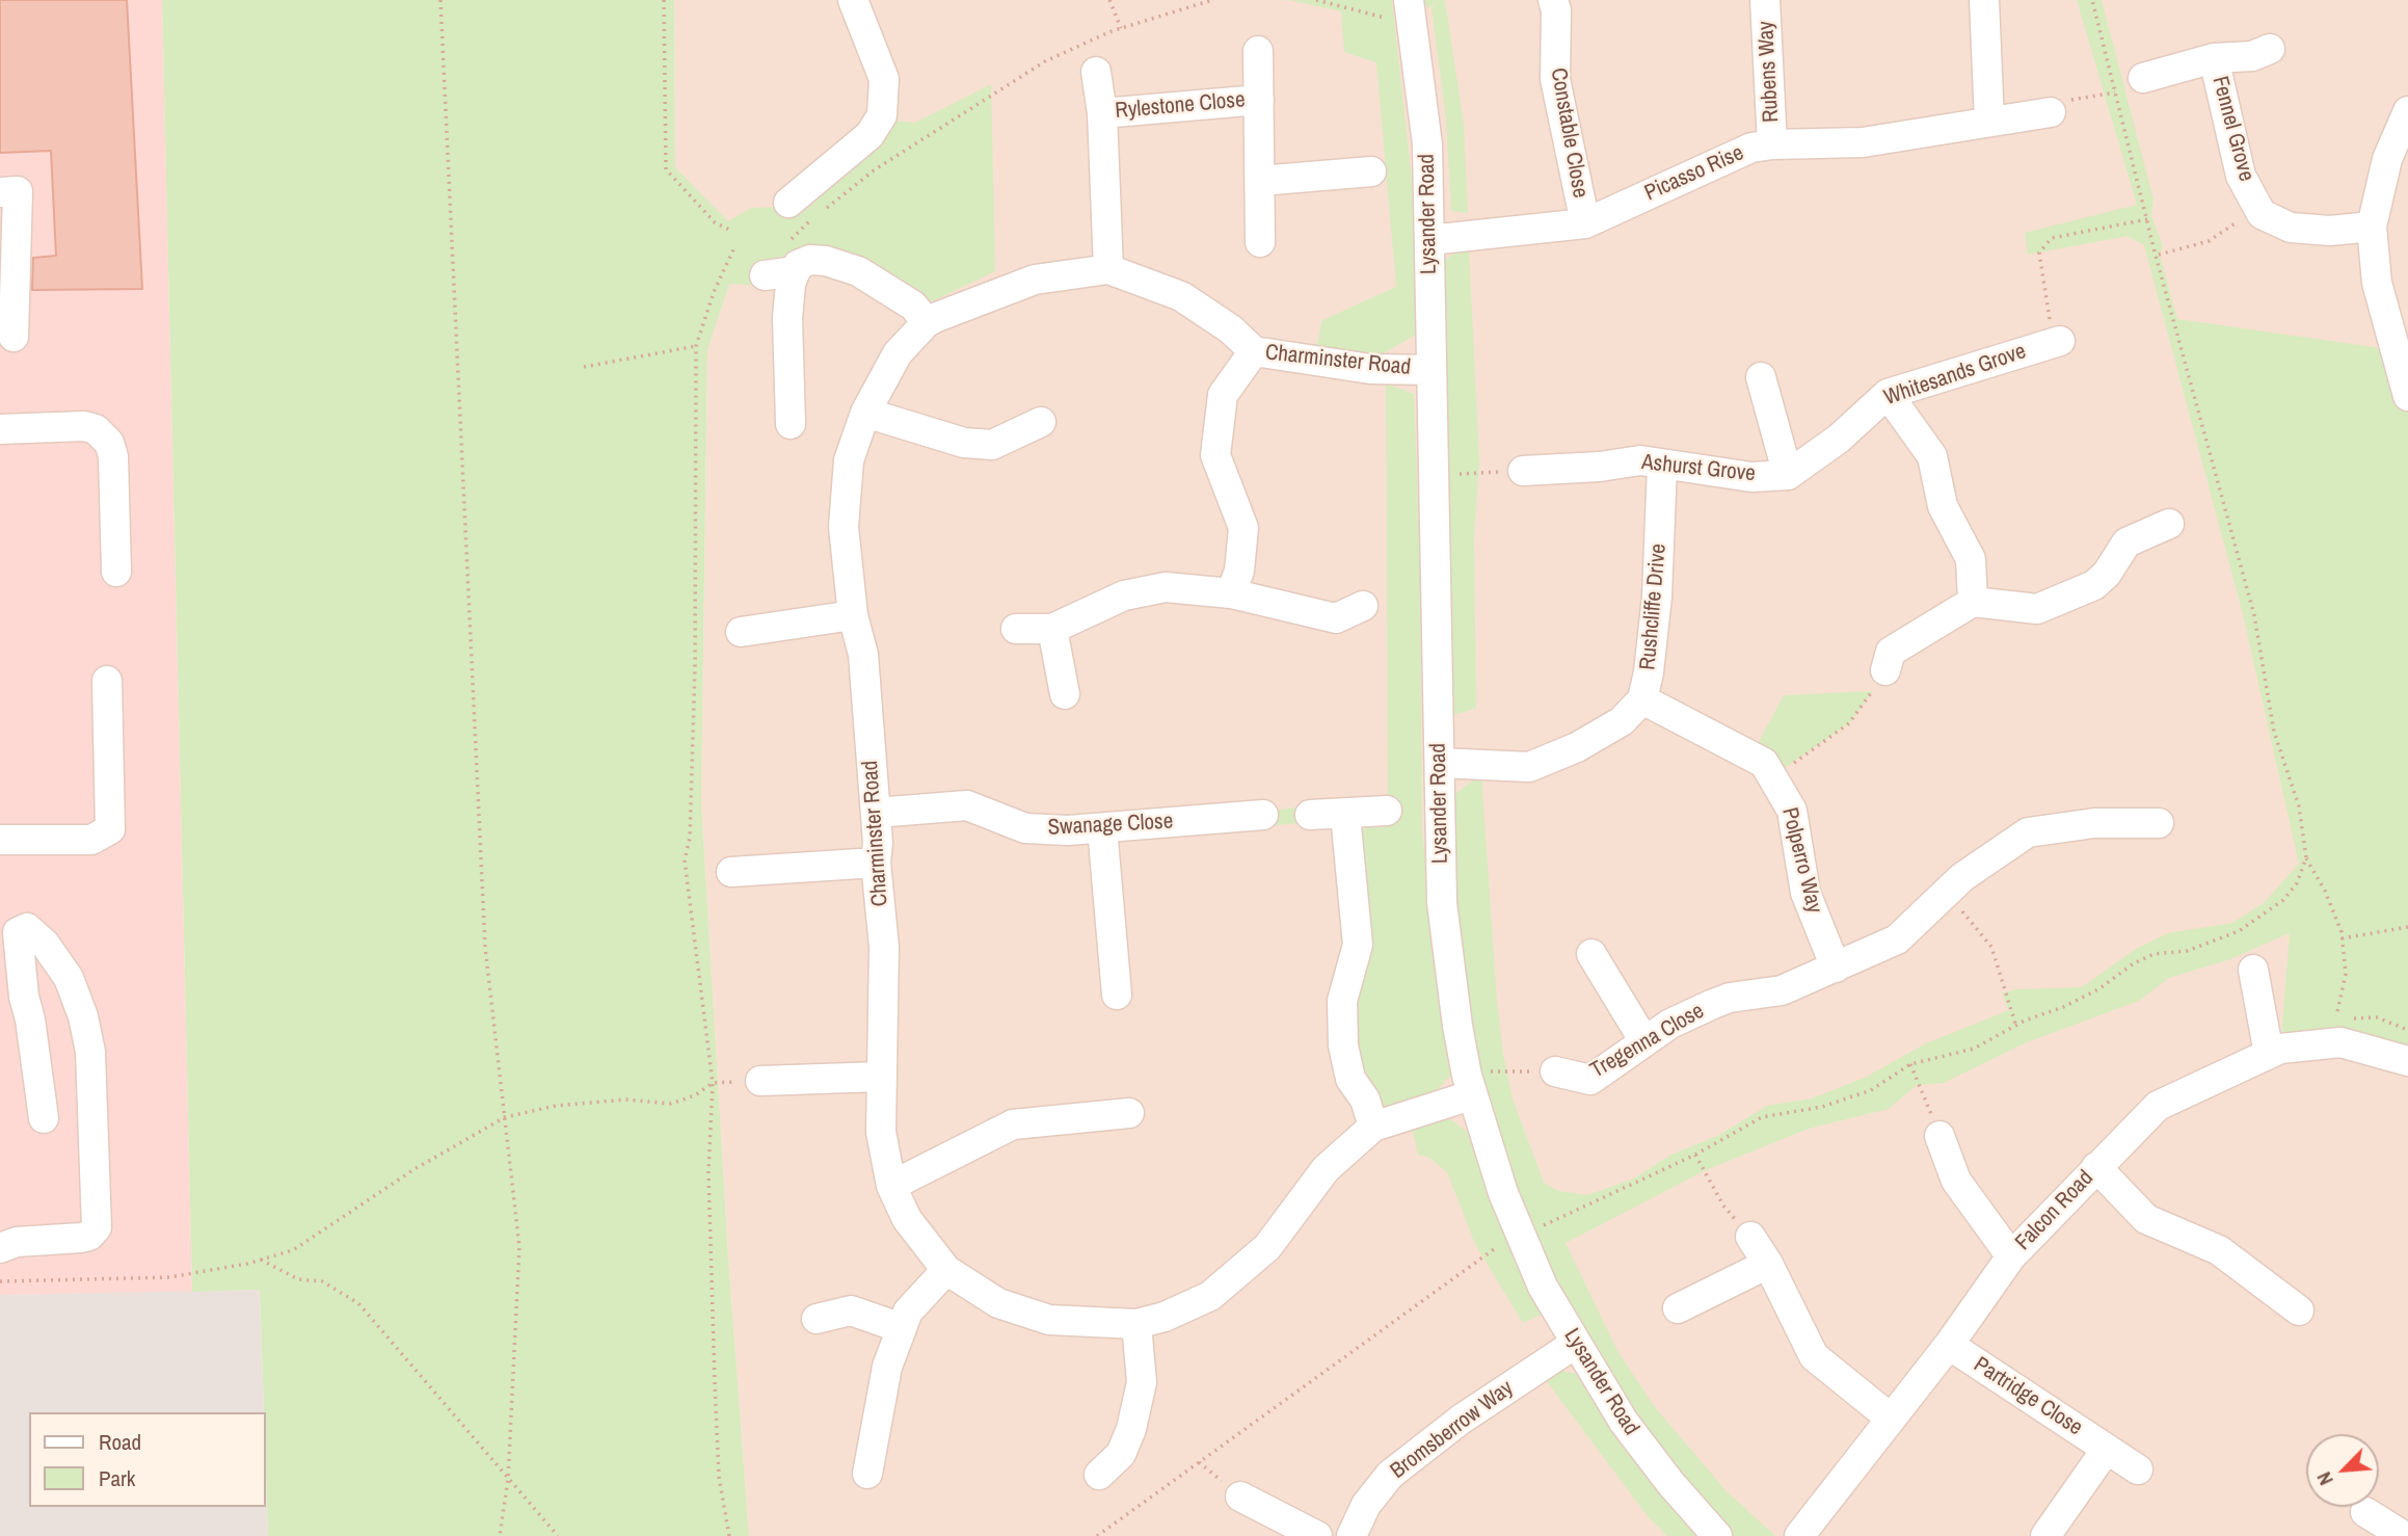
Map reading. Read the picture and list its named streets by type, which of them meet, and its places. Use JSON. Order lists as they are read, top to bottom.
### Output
{
  "streets": {
    "street": [
      "Rubens Way",
      "Rylestone Close",
      "Fennel Grove",
      "Constable Close",
      "Picasso Rise",
      "Lysander Road",
      "Charminster Road",
      "Whitesands Grove",
      "Ashurst Grove",
      "Rushcliffe Drive",
      "Swanage Close",
      "Polperro Way",
      "Tregenna Close",
      "Falcon Road",
      "Partridge Close",
      "Bromsberrow Way"
    ]
  },
  "crossings": [
    ["Rubens Way", "Picasso Rise"],
    ["Rylestone Close", "Charminster Road"],
    ["Constable Close", "Picasso Rise"],
    ["Picasso Rise", "Lysander Road"],
    ["Lysander Road", "Charminster Road"],
    ["Lysander Road", "Rushcliffe Drive"],
    ["Lysander Road", "Bromsberrow Way"],
    ["Charminster Road", "Swanage Close"],
    ["Whitesands Grove", "Ashurst Grove"],
    ["Ashurst Grove", "Rushcliffe Drive"],
    ["Rushcliffe Drive", "Polperro Way"],
    ["Polperro Way", "Tregenna Close"],
    ["Falcon Road", "Partridge Close"]
  ],
  "legend": ["Road", "Park"],
  "north": "bottom left"
}
